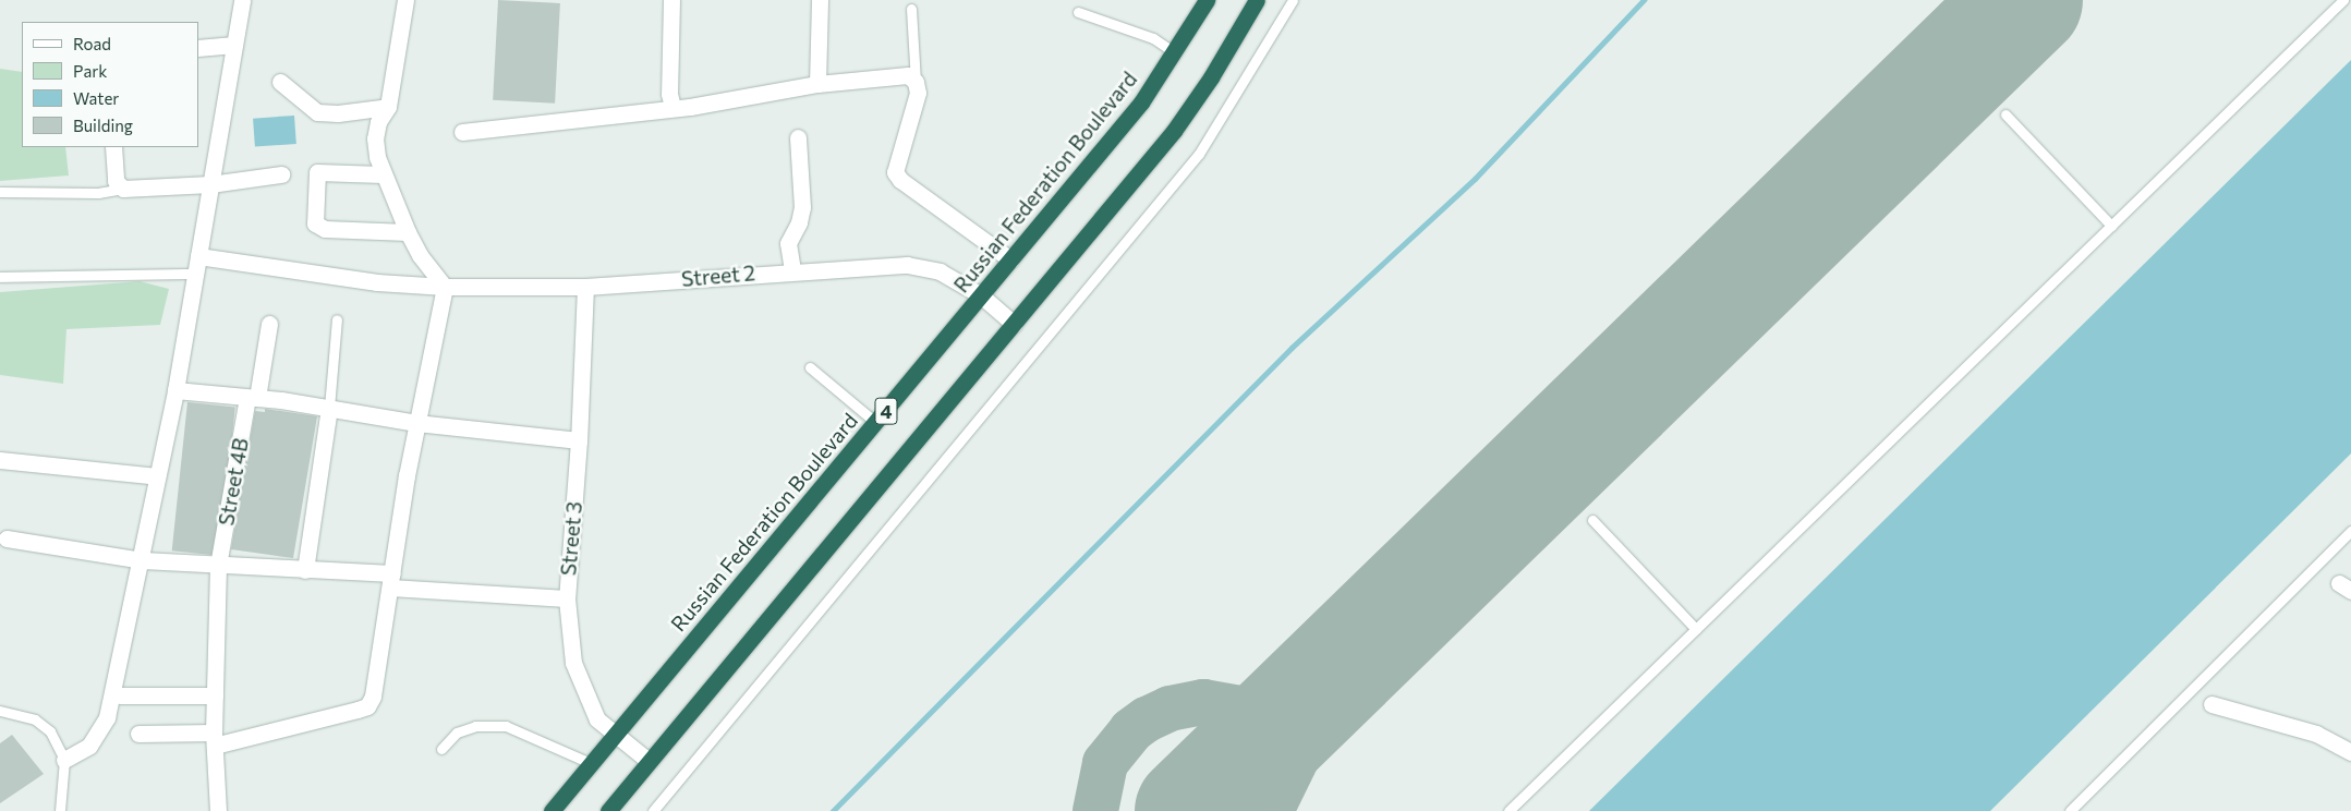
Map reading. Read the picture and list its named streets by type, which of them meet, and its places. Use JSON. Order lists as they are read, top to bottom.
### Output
{
  "streets": {
    "highway": ["Russian Federation Boulevard", "4"],
    "street": ["Street 2", "Street 4B", "Street 3"]
  },
  "crossings": [
    ["Russian Federation Boulevard", "Street 2"],
    ["Russian Federation Boulevard", "Street 3"],
    ["Street 2", "4"],
    ["Street 2", "Street 3"],
    ["4", "Street 3"]
  ],
  "legend": [
    "Road",
    "Park",
    "Water",
    "Building"
  ]
}
